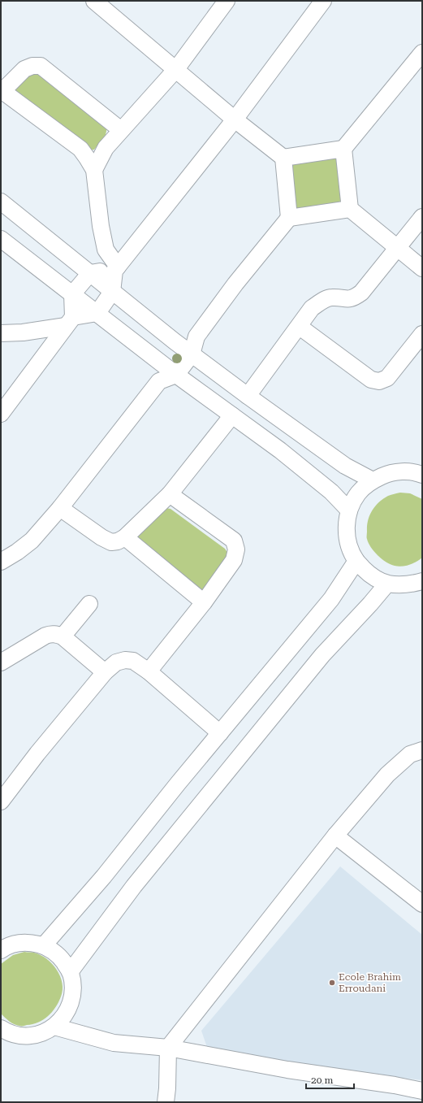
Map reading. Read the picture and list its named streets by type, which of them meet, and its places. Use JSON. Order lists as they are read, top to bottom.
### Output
{
  "places": ["Ecole Brahim Erroudani"],
  "scale_bar": "20 m"
}
